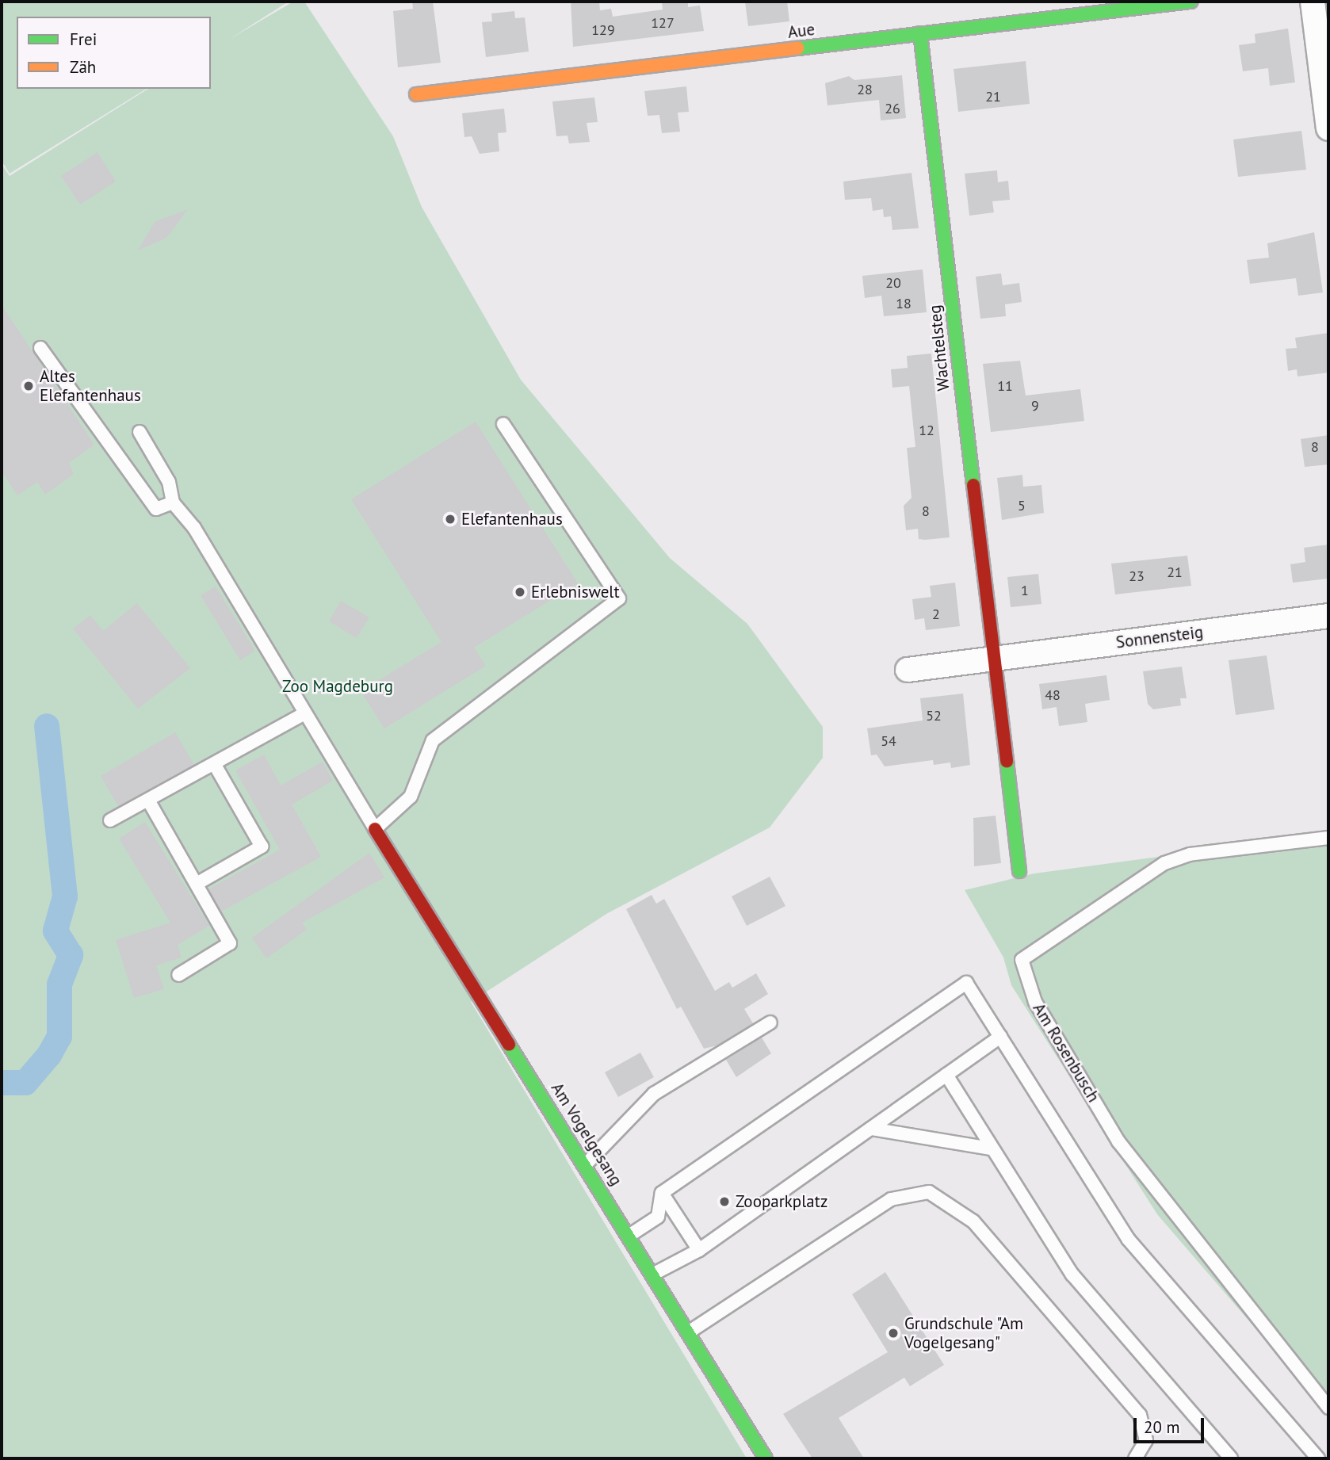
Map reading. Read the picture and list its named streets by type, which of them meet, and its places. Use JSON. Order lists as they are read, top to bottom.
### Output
{
  "streets": {
    "street": [
      "Aue",
      "Wachtelsteg",
      "Sonnensteig",
      "Am Vogelgesang"
    ],
    "lane": ["Am Rosenbusch"]
  },
  "crossings": [
    ["Aue", "Wachtelsteg"],
    ["Wachtelsteg", "Sonnensteig"]
  ],
  "parks": ["Zoo Magdeburg"],
  "places": [
    "Altes Elefantenhaus",
    "Elefantenhaus",
    "Erlebniswelt",
    "Zooparkplatz",
    "Grundschule \"Am Vogelgesang\""
  ],
  "house_numbers": [
    "127",
    "129",
    "28",
    "21",
    "26",
    "20",
    "18",
    "11",
    "9",
    "12",
    "8",
    "5",
    "8",
    "21",
    "23",
    "1",
    "2",
    "48",
    "52",
    "54"
  ],
  "legend": ["Frei", "Zäh"],
  "scale_bar": "20 m"
}
